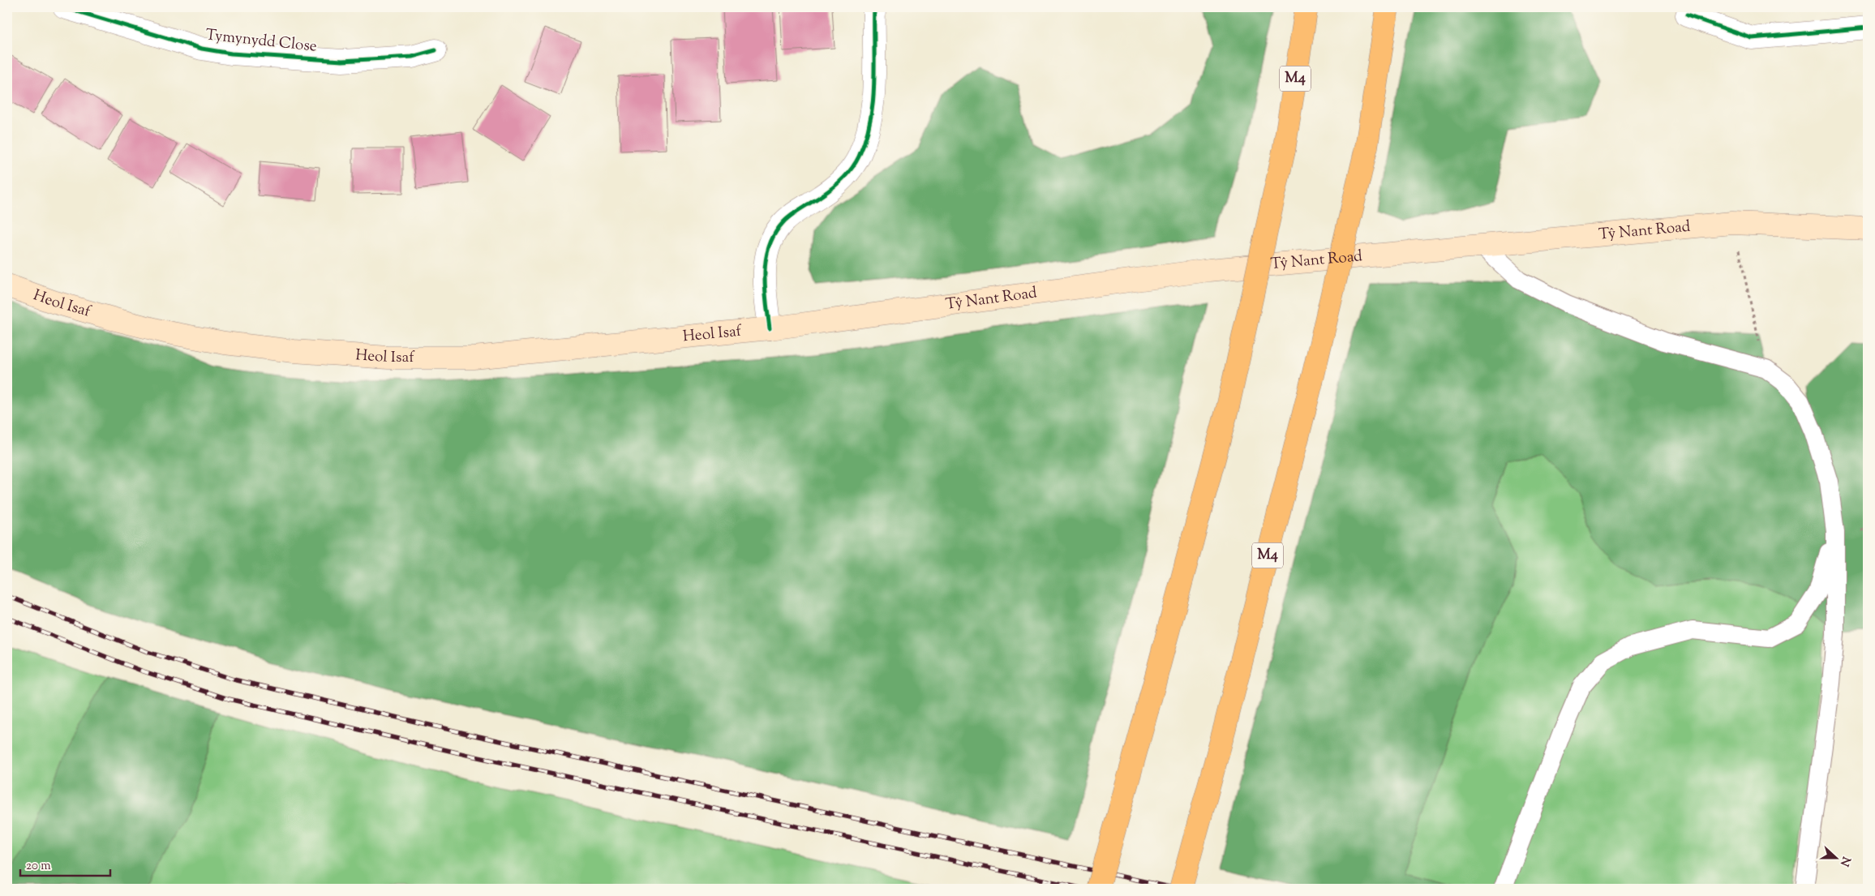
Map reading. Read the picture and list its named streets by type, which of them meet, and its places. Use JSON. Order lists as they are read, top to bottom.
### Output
{
  "streets": {
    "highway": ["M4"],
    "main road": ["Tŷ Nant Road", "Heol Isaf"],
    "street": ["Tymynydd Close"]
  },
  "crossings": [
    ["Tŷ Nant Road", "Heol Isaf"]
  ],
  "scale_bar": "20 m",
  "north": "right"
}
